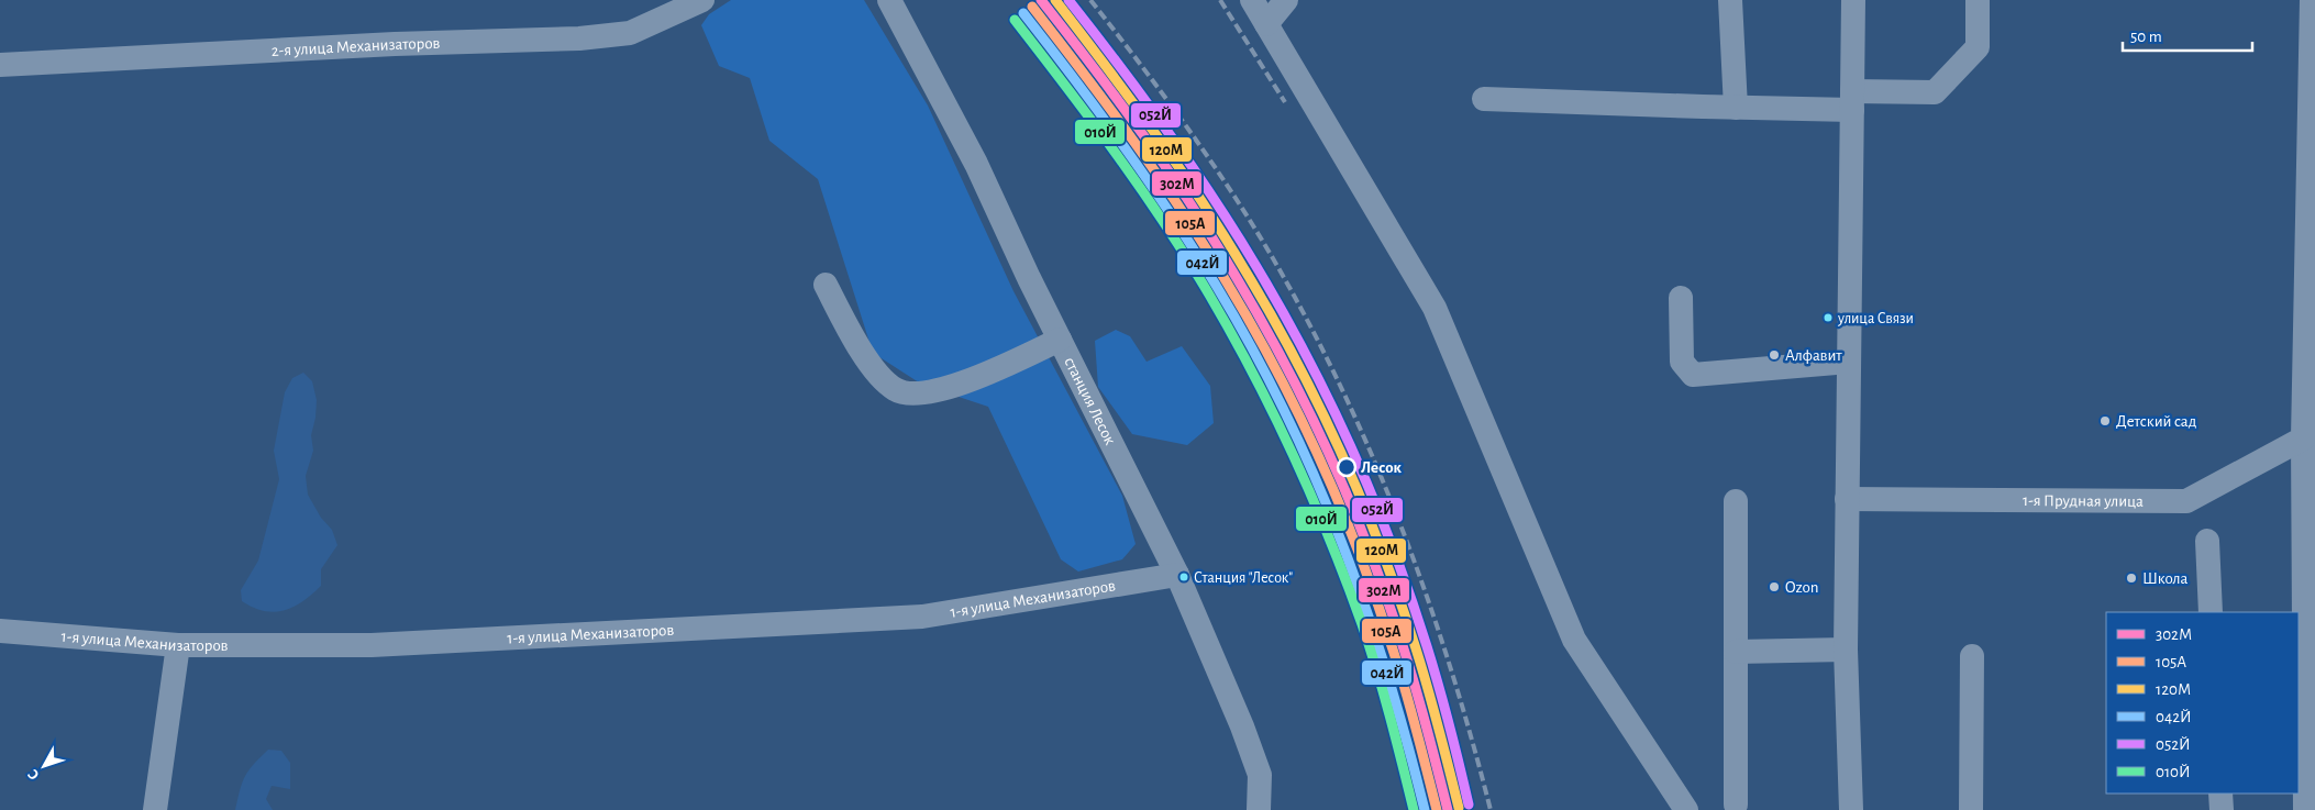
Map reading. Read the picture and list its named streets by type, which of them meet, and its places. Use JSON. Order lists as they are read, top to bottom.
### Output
{
  "streets": {
    "street": [
      "2-я улица Механизаторов",
      "станция Лесок",
      "1-я Прудная улица",
      "1-я улица Механизаторов"
    ]
  },
  "crossings": [
    ["станция Лесок", "1-я улица Механизаторов"]
  ],
  "places": [
    "улица Связи",
    "Алфавит",
    "Детский сад",
    "Лесок",
    "Станция \"Лесок\"",
    "Школа",
    "Ozon"
  ],
  "lines": [
    "transit line 302М",
    "transit line 120М",
    "transit line 052Й",
    "transit line 105А",
    "transit line 042Й",
    "transit line 010Й"
  ],
  "legend": [
    "302М",
    "105А",
    "120М",
    "042Й",
    "052Й",
    "010Й"
  ],
  "scale_bar": "50 m",
  "north": "bottom left"
}
